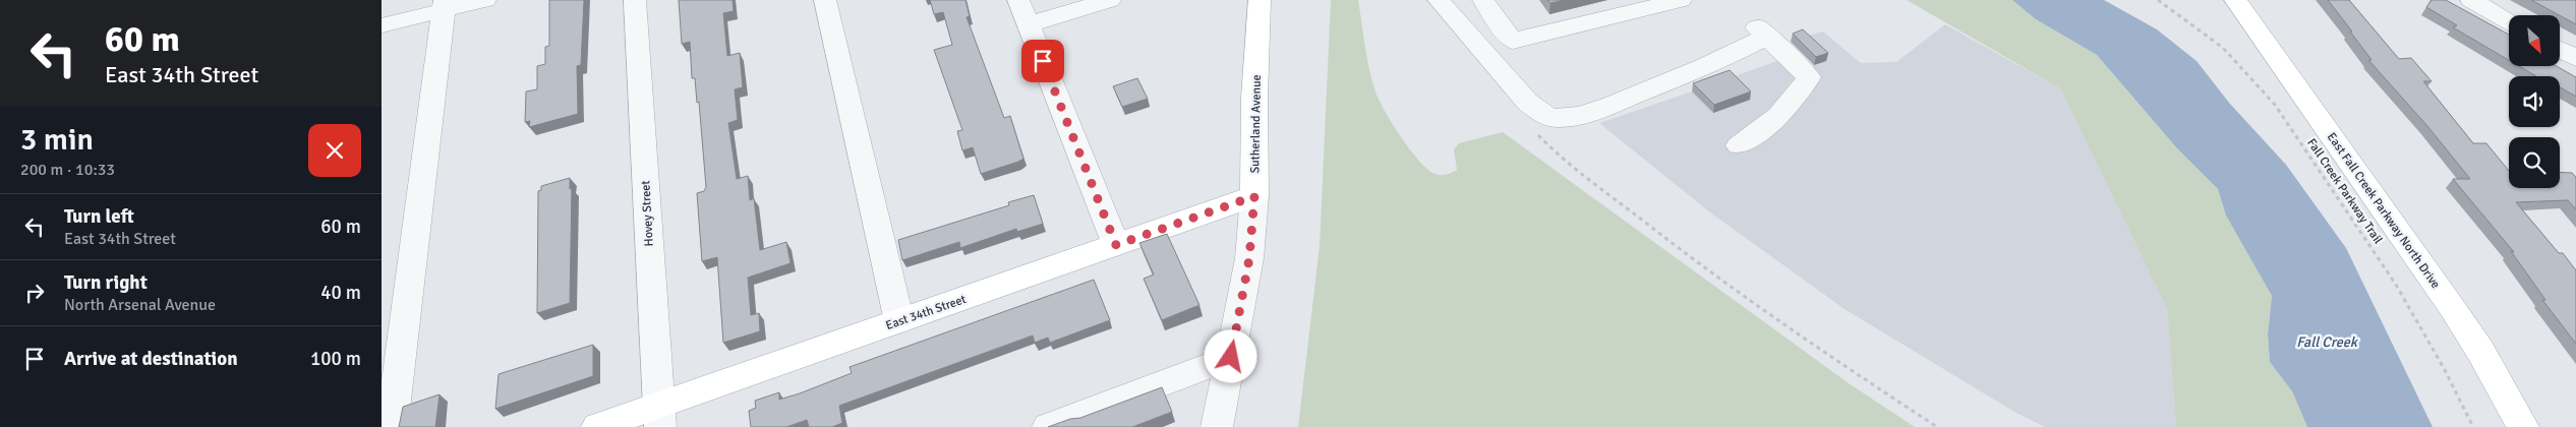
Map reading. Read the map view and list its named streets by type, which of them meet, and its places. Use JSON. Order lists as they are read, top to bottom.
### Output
{
  "streets": {
    "main road": ["Sutherland Avenue", "East Fall Creek Parkway North Drive", "East 34th Street"],
    "street": ["Hovey Street"],
    "path": ["Fall Creek Parkway Trail"]
  },
  "crossings": [
    ["Sutherland Avenue", "East 34th Street"],
    ["Hovey Street", "East 34th Street"]
  ],
  "water": ["Fall Creek"],
  "north": "bottom right",
  "page": {
    "turn": ["60 m", "East 34th Street"],
    "heading": ["3 min", "200 m · 10:33"],
    "list": [
      {
        "name": "Turn left",
        "note": "East 34th Street",
        "value": "60 m"
      },
      {
        "name": "Turn right",
        "note": "North Arsenal Avenue",
        "value": "40 m"
      },
      {
        "name": "Arrive at destination",
        "value": "100 m"
      }
    ]
  }
}
